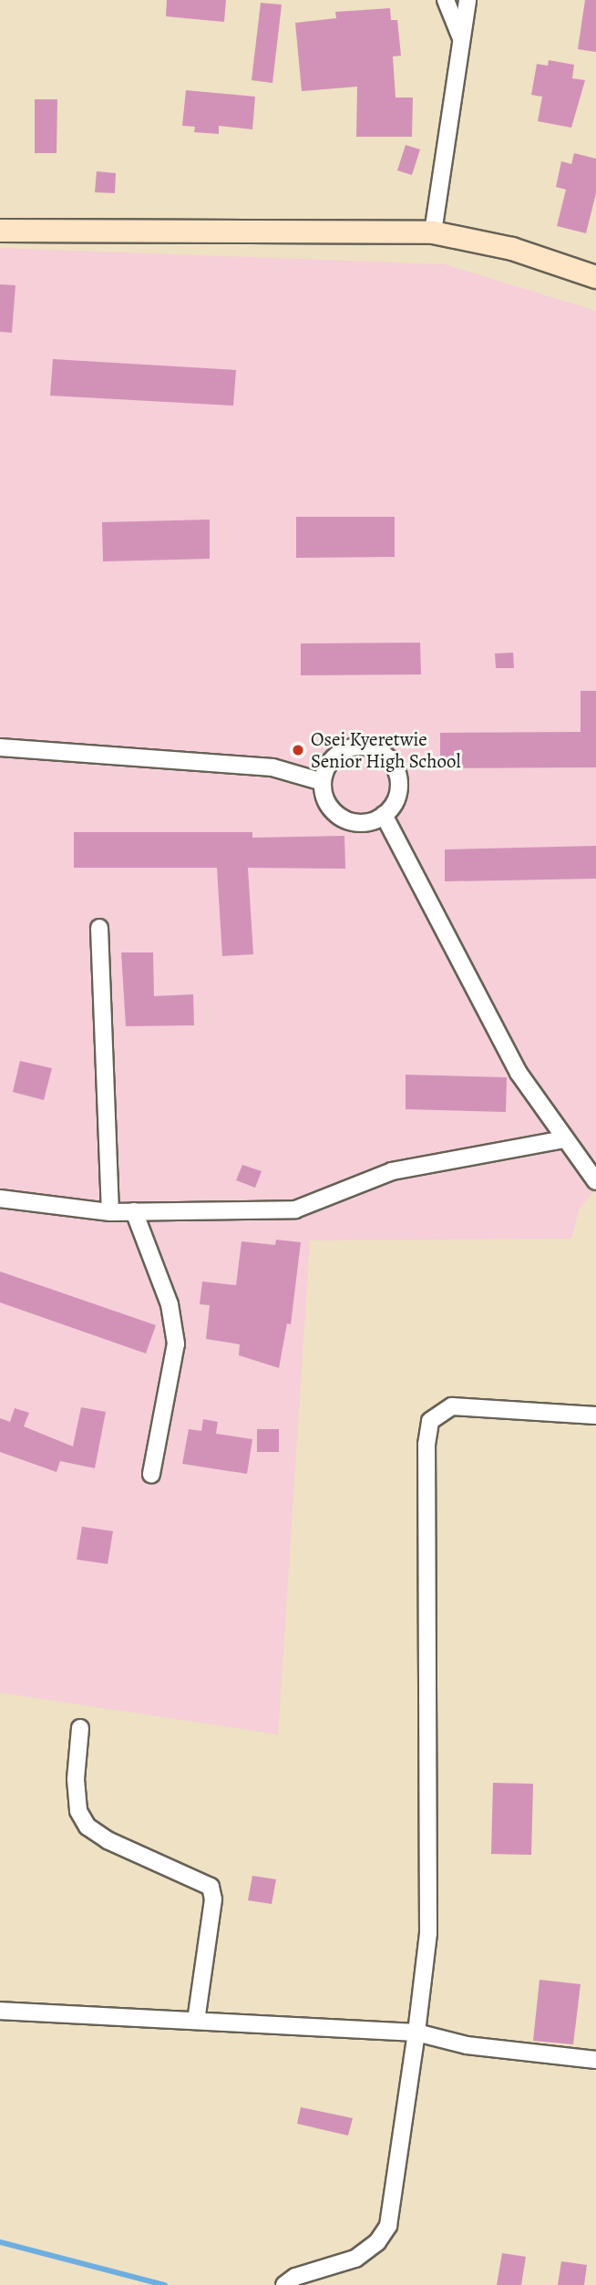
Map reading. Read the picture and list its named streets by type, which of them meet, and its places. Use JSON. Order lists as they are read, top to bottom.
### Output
{
  "places": ["Osei Kyeretwie Senior High School"]
}
